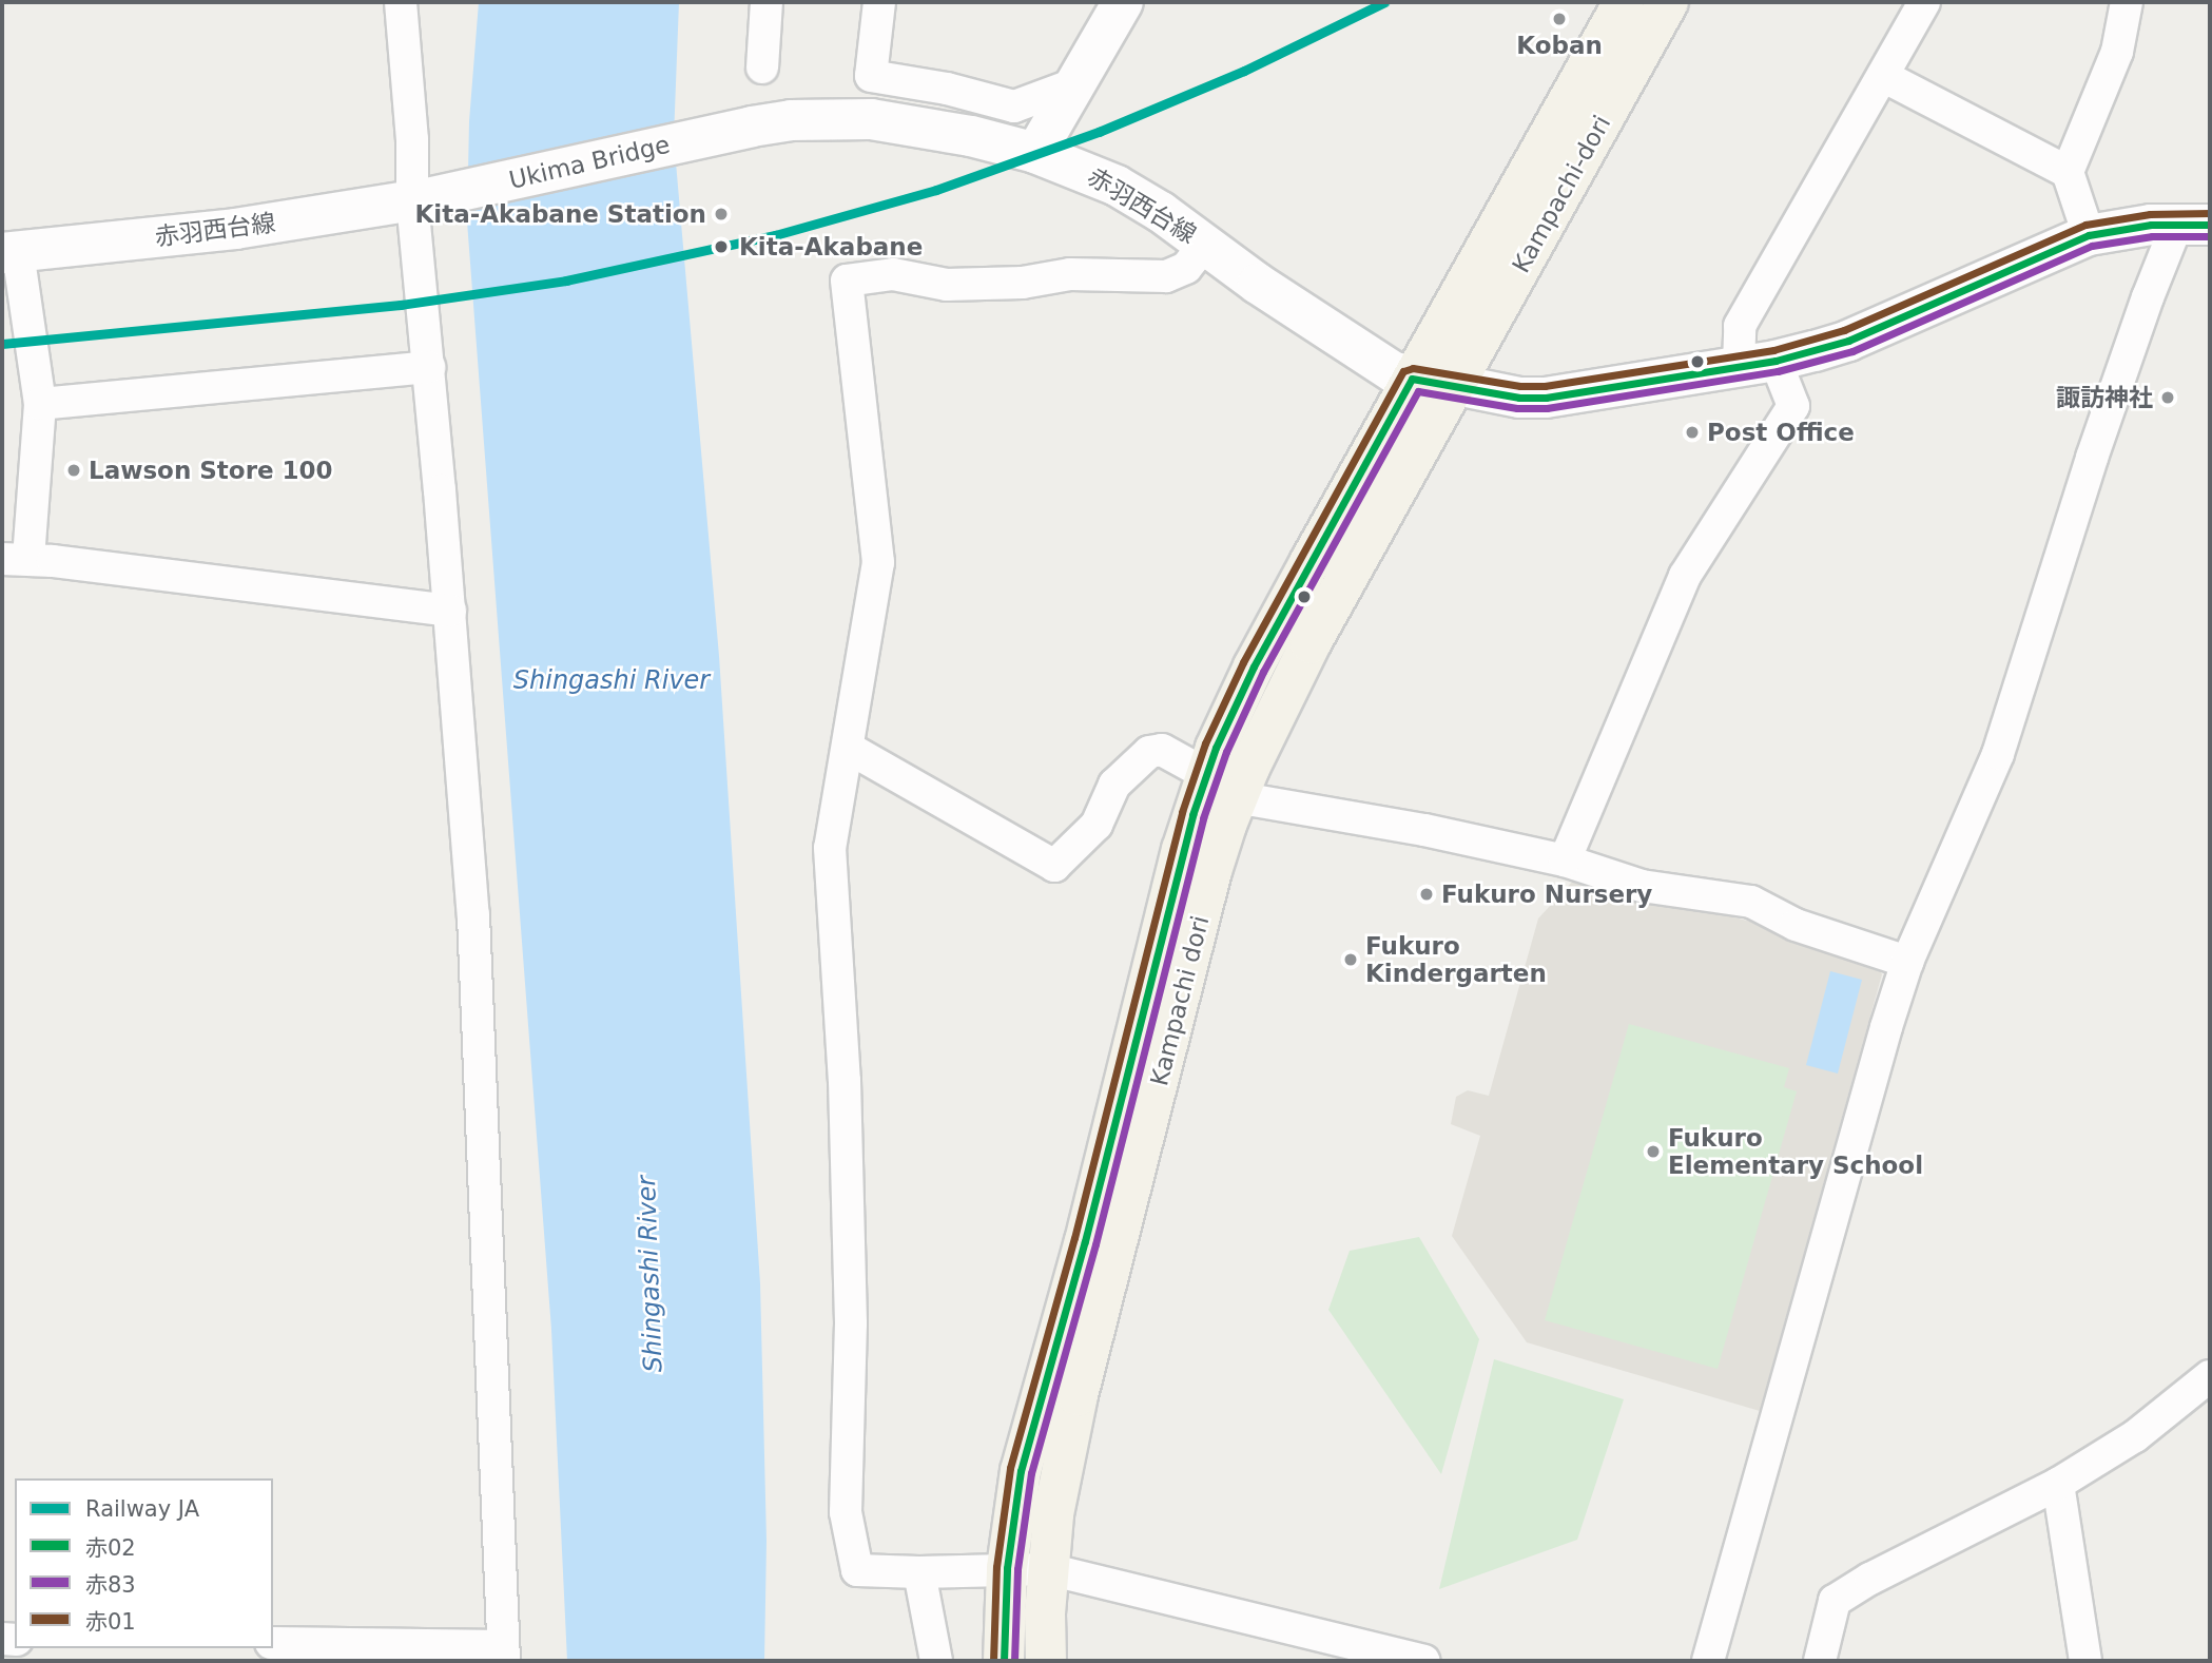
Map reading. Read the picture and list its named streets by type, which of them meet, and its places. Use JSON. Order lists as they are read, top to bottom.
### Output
{
  "streets": {
    "main road": [
      "Ukima Bridge",
      "Kampachi-dori",
      "赤羽西台線",
      "Kampachi dori"
    ]
  },
  "crossings": [
    ["Ukima Bridge", "赤羽西台線"],
    ["Kampachi-dori", "赤羽西台線"],
    ["Kampachi-dori", "Kampachi dori"],
    ["赤羽西台線", "Kampachi dori"]
  ],
  "water": ["Shingashi River"],
  "places": [
    "Koban",
    "Kita-Akabane Station",
    "Kita-Akabane",
    "諏訪神社",
    "Post Office",
    "Lawson Store 100",
    "Fukuro Nursery",
    "Fukuro Kindergarten",
    "Fukuro Elementary School"
  ],
  "lines": [
    "rail line JA",
    "transit line 赤01",
    "transit line 赤02",
    "transit line 赤83"
  ],
  "legend": [
    "Railway JA",
    "赤02",
    "赤83",
    "赤01"
  ]
}
